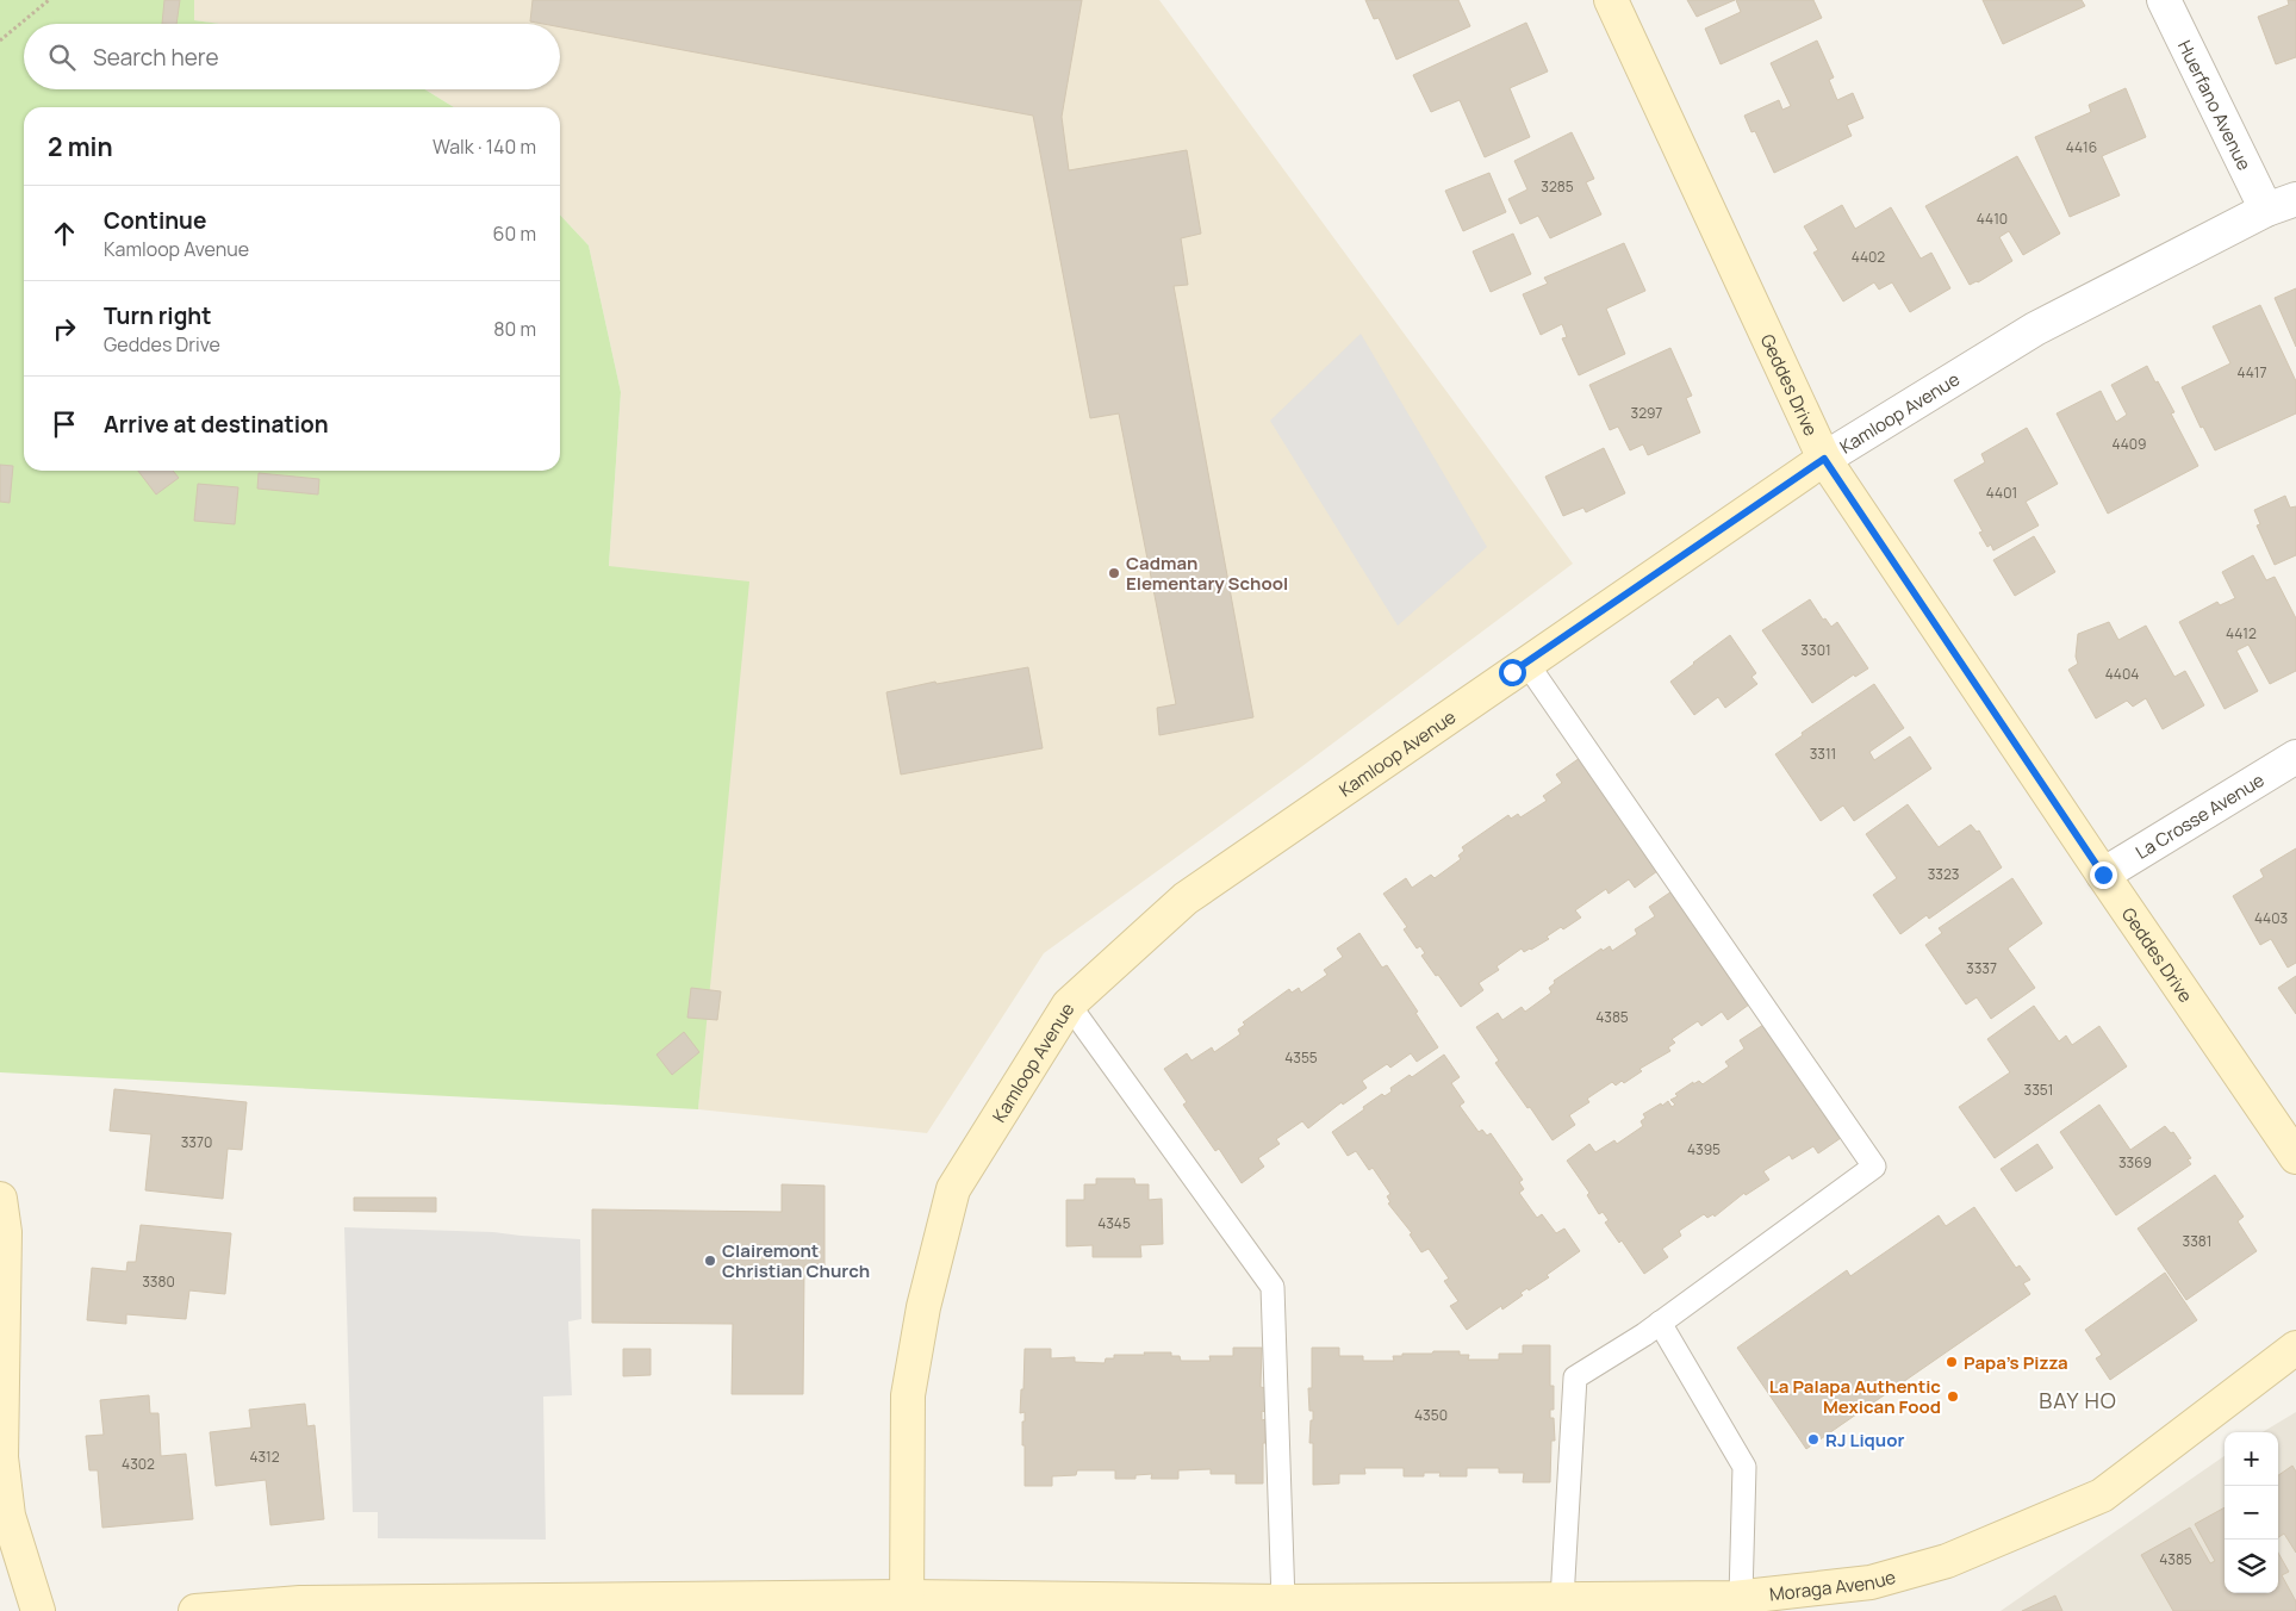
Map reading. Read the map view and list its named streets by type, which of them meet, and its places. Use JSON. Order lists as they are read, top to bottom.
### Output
{
  "streets": {
    "street": [
      "Huerfano Avenue",
      "Geddes Drive",
      "Kamloop Avenue",
      "La Crosse Avenue",
      "Moraga Avenue"
    ]
  },
  "crossings": [
    ["Huerfano Avenue", "Kamloop Avenue"],
    ["Geddes Drive", "Kamloop Avenue"],
    ["Geddes Drive", "La Crosse Avenue"],
    ["Kamloop Avenue", "Moraga Avenue"]
  ],
  "districts": ["BAY HO"],
  "places": [
    "Cadman Elementary School",
    "Clairemont Christian Church",
    "Papa's Pizza",
    "La Palapa Authentic Mexican Food",
    "RJ Liquor"
  ],
  "house_numbers": [
    "4416",
    "3285",
    "4410",
    "4402",
    "4417",
    "3297",
    "4409",
    "4401",
    "4412",
    "3301",
    "4404",
    "3311",
    "3323",
    "4403",
    "3337",
    "4385",
    "4355",
    "3351",
    "3370",
    "4395",
    "3369",
    "4345",
    "3381",
    "3380",
    "4350",
    "4312",
    "4302",
    "4385"
  ],
  "page": {
    "search": "Search here",
    "heading": ["2 min", "Walk · 140 m"],
    "list": [
      ["Continue", "Kamloop Avenue", "60 m"],
      ["Turn right", "Geddes Drive", "80 m"],
      "Arrive at destination"
    ],
    "map_buttons": ["+", "−"]
  }
}
